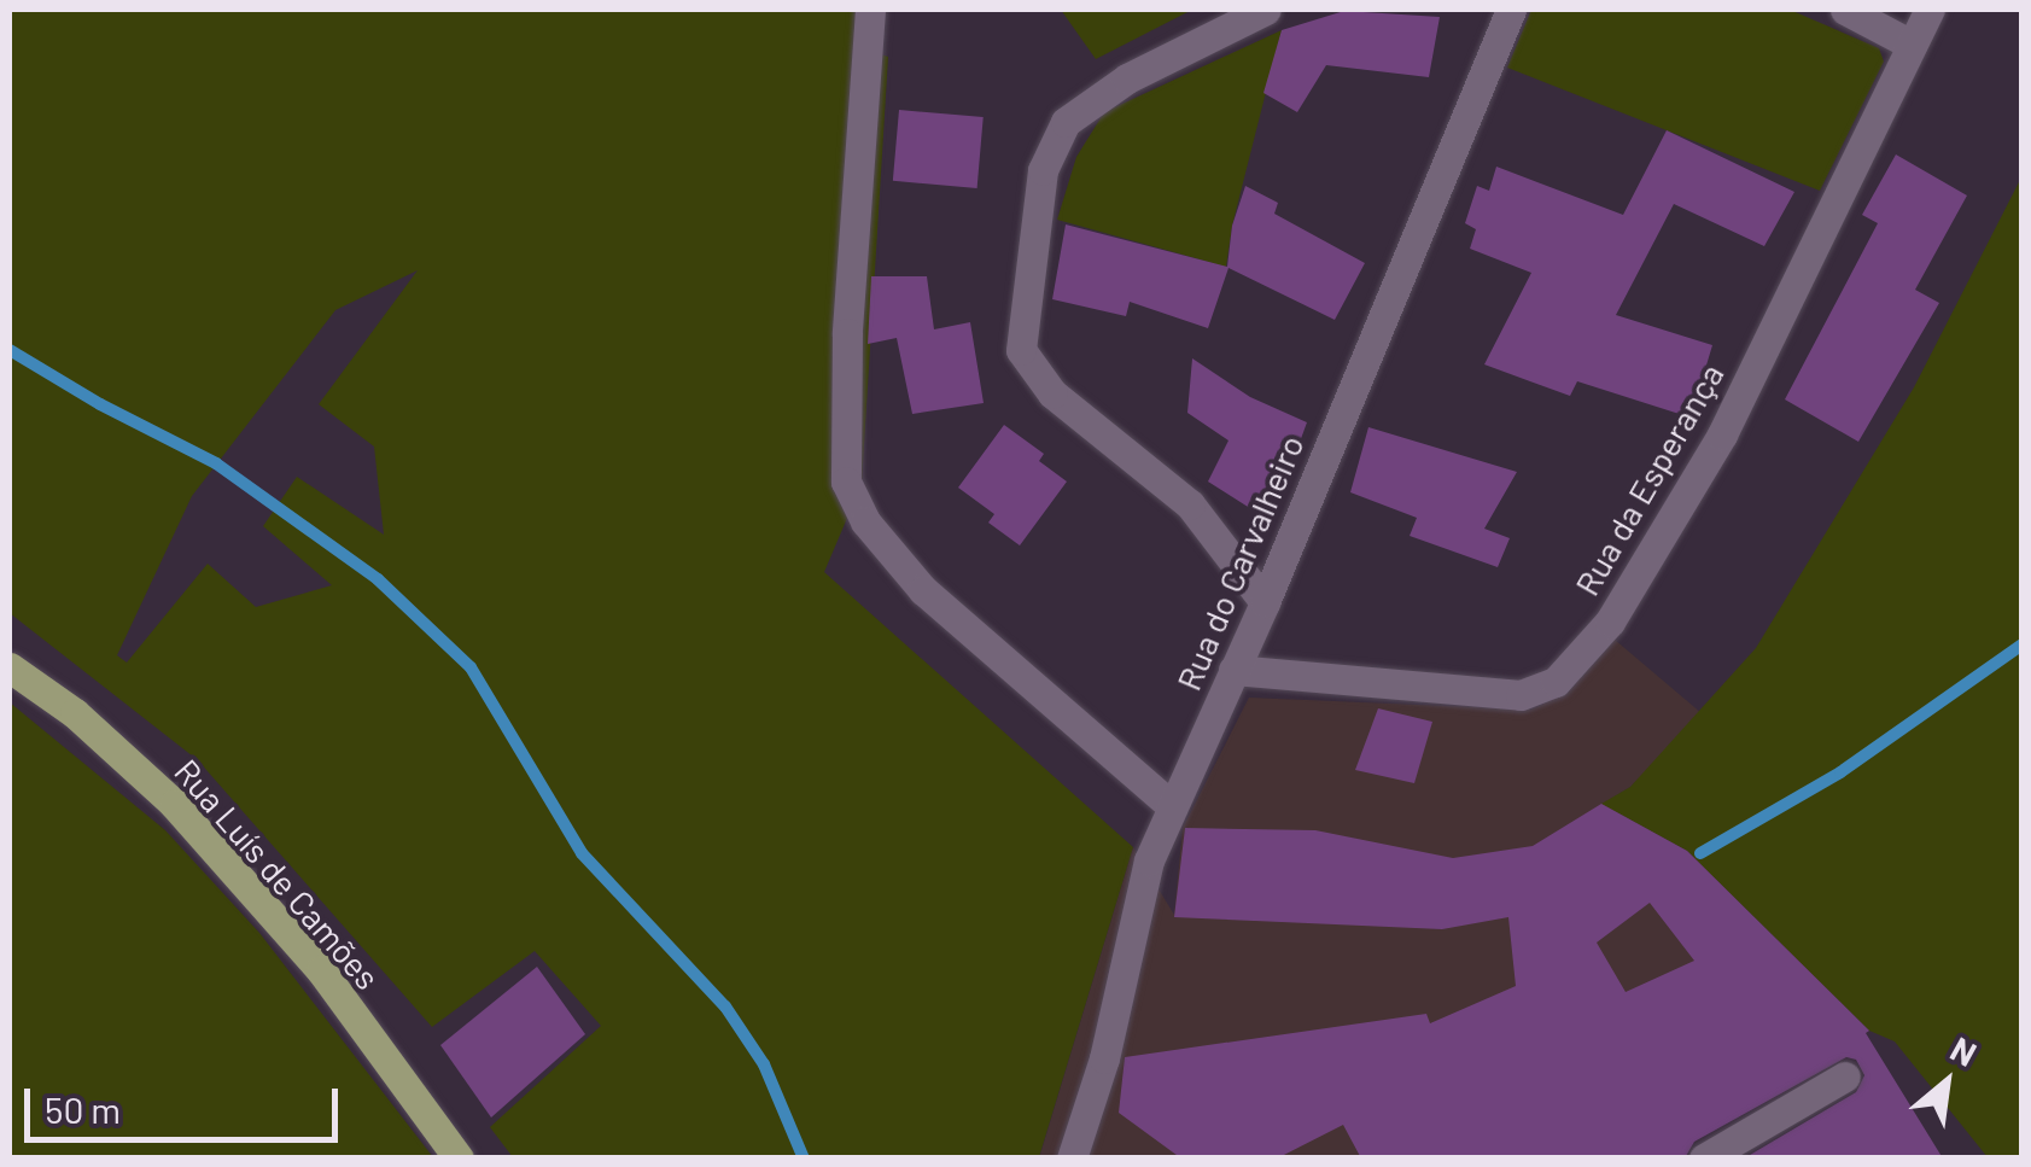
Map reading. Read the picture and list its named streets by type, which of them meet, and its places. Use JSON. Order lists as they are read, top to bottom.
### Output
{
  "streets": {
    "main road": ["Rua Luís de Camões"],
    "street": ["Rua da Esperança", "Rua do Carvalheiro"]
  },
  "crossings": [
    ["Rua da Esperança", "Rua do Carvalheiro"]
  ],
  "scale_bar": "50 m",
  "north": "top right"
}
